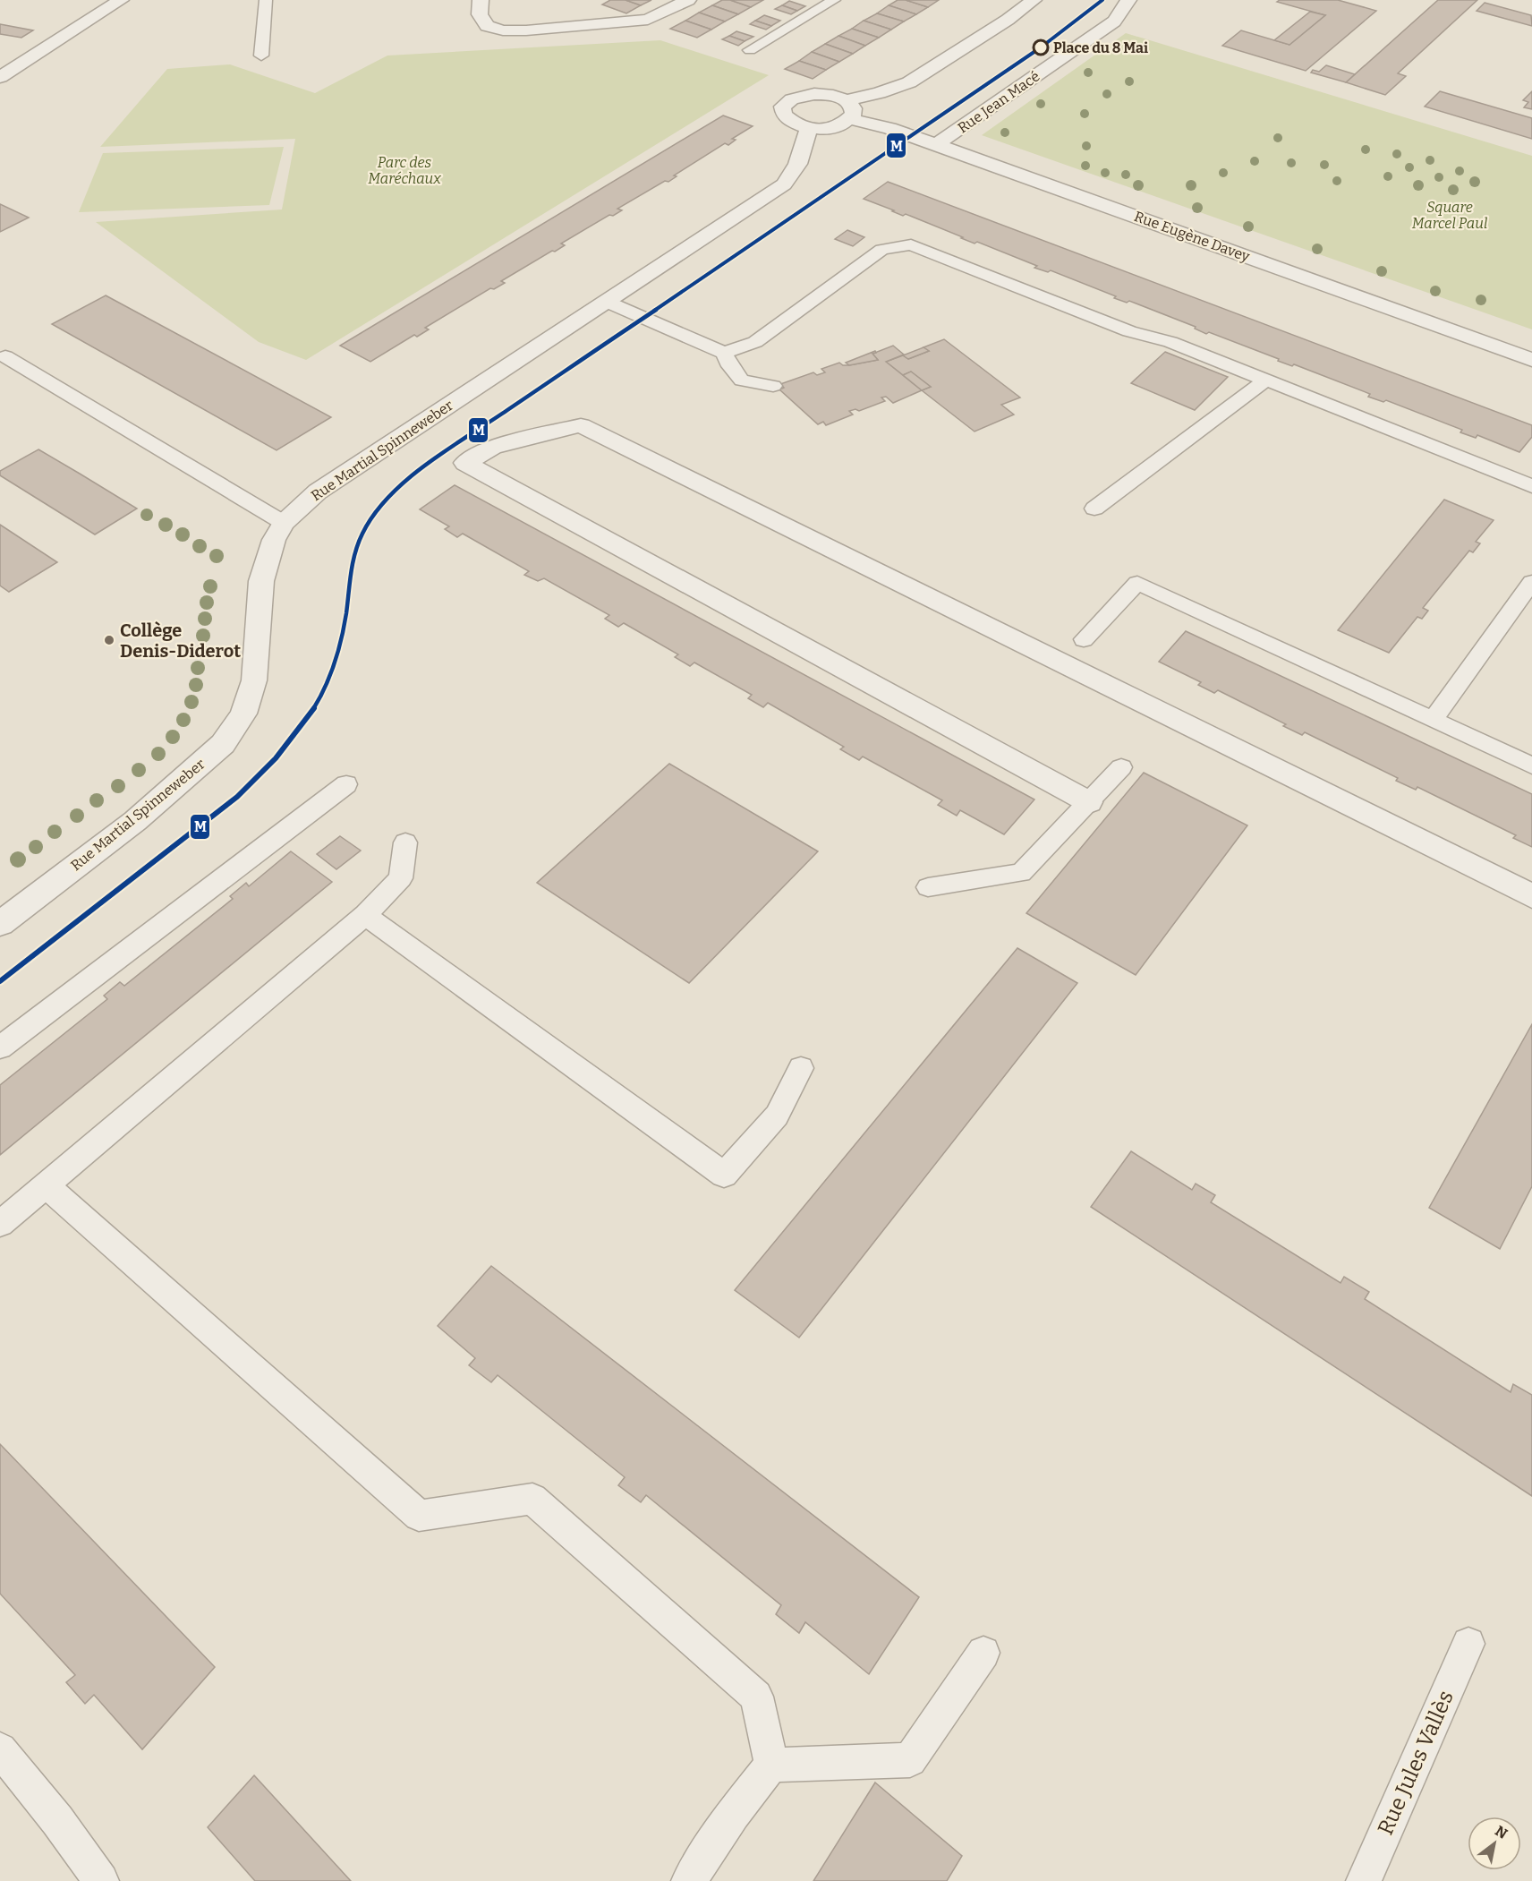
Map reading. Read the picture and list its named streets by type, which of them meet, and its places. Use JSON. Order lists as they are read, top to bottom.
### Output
{
  "streets": {
    "street": ["Rue Jean Macé", "Rue Eugène Davey", "Rue Martial Spinneweber"],
    "lane": ["Rue Jules Vallès"]
  },
  "crossings": [
    ["Rue Jean Macé", "Rue Eugène Davey"]
  ],
  "parks": ["Parc des Maréchaux", "Square Marcel Paul"],
  "places": ["Place du 8 Mai", "Collège Denis-Diderot"],
  "lines": ["transit line M"],
  "north": "top right"
}
